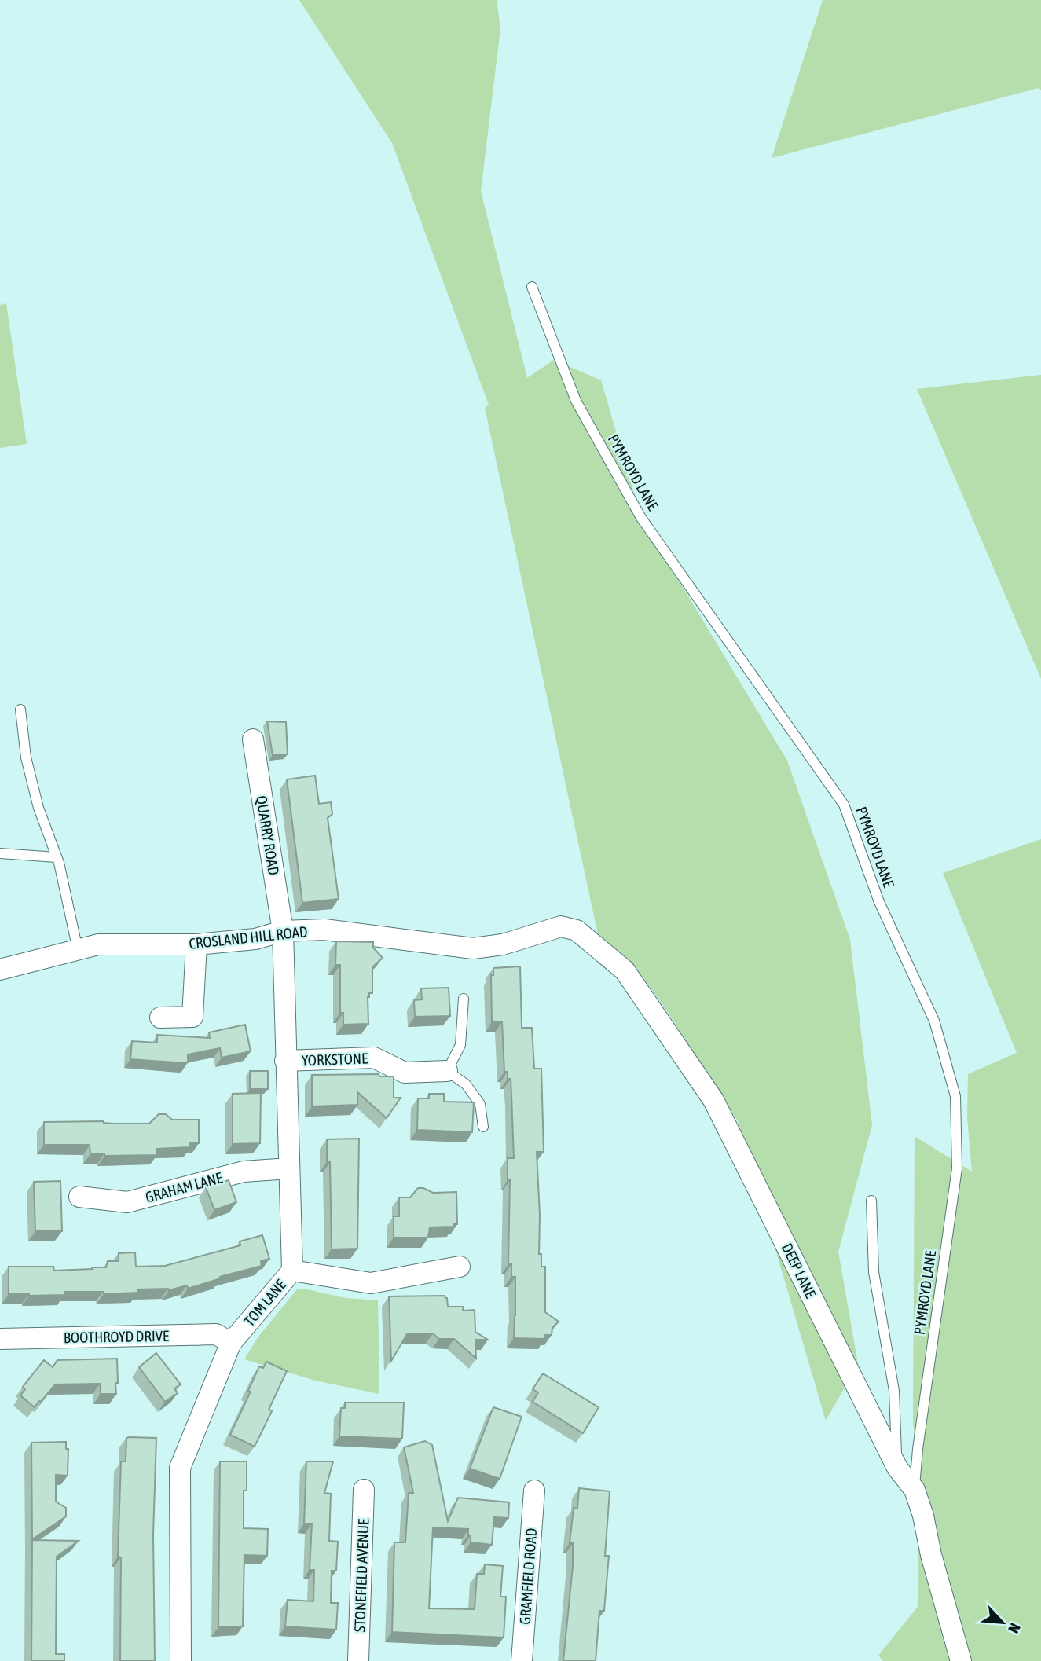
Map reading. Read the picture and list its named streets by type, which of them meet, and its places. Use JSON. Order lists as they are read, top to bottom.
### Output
{
  "streets": {
    "street": [
      "QUARRY ROAD",
      "CROSLAND HILL ROAD",
      "YORKSTONE",
      "GRAHAM LANE",
      "DEEP LANE",
      "TOM LANE",
      "BOOTHROYD DRIVE",
      "STONEFIELD AVENUE",
      "GRAMFIELD ROAD"
    ],
    "lane": ["PYMROYD LANE"]
  },
  "crossings": [
    ["PYMROYD LANE", "DEEP LANE"],
    ["QUARRY ROAD", "CROSLAND HILL ROAD"],
    ["QUARRY ROAD", "TOM LANE"],
    ["CROSLAND HILL ROAD", "DEEP LANE"],
    ["CROSLAND HILL ROAD", "TOM LANE"],
    ["YORKSTONE", "TOM LANE"],
    ["GRAHAM LANE", "TOM LANE"],
    ["TOM LANE", "BOOTHROYD DRIVE"]
  ],
  "north": "bottom right"
}
